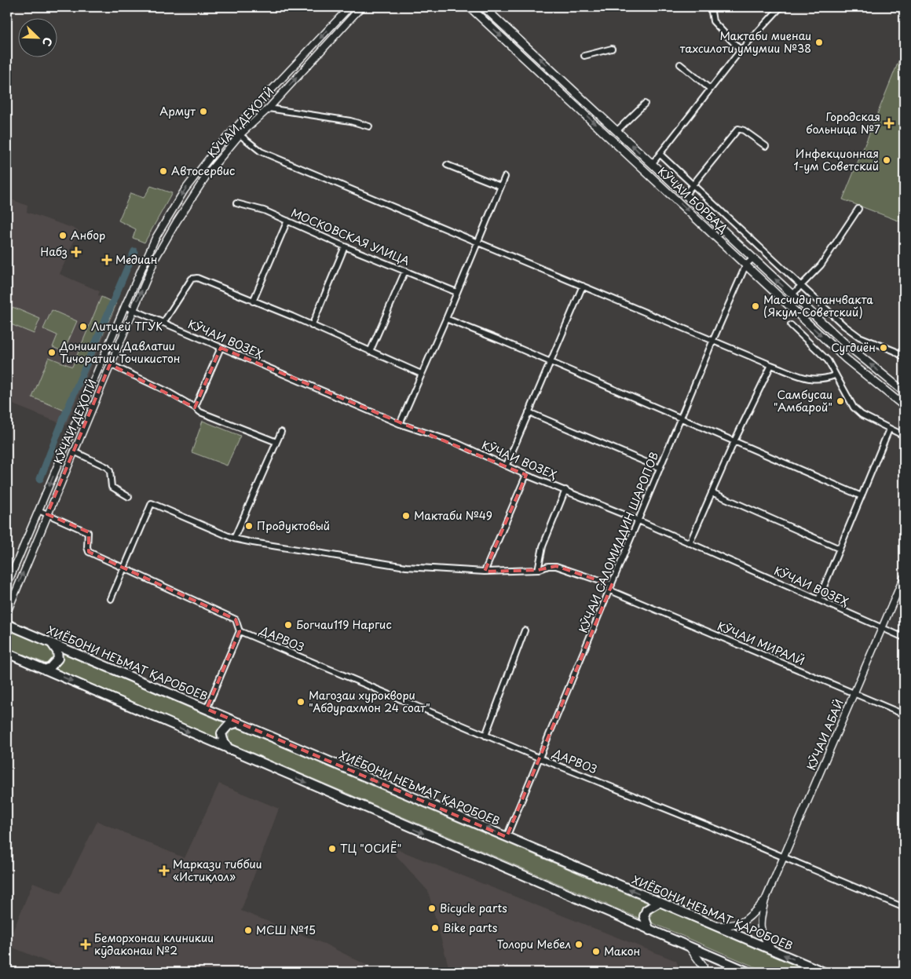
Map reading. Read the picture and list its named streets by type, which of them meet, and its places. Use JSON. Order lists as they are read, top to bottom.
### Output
{
  "streets": {
    "highway": ["ХИЁБОНИ НЕЪМАТ ҚАРОБОЕВ"],
    "main road": ["КӮЧАИ БОРБАД"],
    "street": [
      "КӮЧАИ ДЕҲОТӢ",
      "МОСКОВСКАЯ УЛИЦА",
      "КӮЧАИ ВОЗЕҲ",
      "КӮЧАИ САЛОМИДДИН ШАРОПОВ",
      "ДАРВОЗ",
      "КӮЧАИ МИРАЛӢ",
      "КӮЧАИ АБАӢ"
    ]
  },
  "crossings": [
    ["КӮЧАИ ДЕҲОТӢ", "КӮЧАИ ВОЗЕҲ"],
    ["КӮЧАИ БОРБАД", "КӮЧАИ САЛОМИДДИН ШАРОПОВ"],
    ["КӮЧАИ ВОЗЕҲ", "КӮЧАИ САЛОМИДДИН ШАРОПОВ"],
    ["КӮЧАИ ВОЗЕҲ", "КӮЧАИ АБАӢ"],
    ["КӮЧАИ САЛОМИДДИН ШАРОПОВ", "ДАРВОЗ"],
    ["КӮЧАИ САЛОМИДДИН ШАРОПОВ", "КӮЧАИ МИРАЛӢ"],
    ["КӮЧАИ САЛОМИДДИН ШАРОПОВ", "ХИЁБОНИ НЕЪМАТ ҚАРОБОЕВ"],
    ["ДАРВОЗ", "КӮЧАИ АБАӢ"],
    ["КӮЧАИ МИРАЛӢ", "КӮЧАИ АБАӢ"],
    ["ХИЁБОНИ НЕЪМАТ ҚАРОБОЕВ", "КӮЧАИ АБАӢ"]
  ],
  "places": {
    "other": [
      "Мактаби миенаи тахсилоти умумии №38",
      "Армут",
      "Инфекционная 1-ум Советский",
      "Автосервис",
      "Анбор",
      "Масчиди панчвакта (Якум-Советский)",
      "Литцей ТГУК",
      "Сугдиён",
      "Донишгохи Давлатии Тичоратии Точикистон",
      "Самбусаи \"Амбарой\"",
      "Мактаби №49",
      "Продуктовый",
      "Богчаи119 Наргис",
      "Магозаи хуроквори \"Абдурахмон 24 соат\"",
      "ТЦ \"ОСИЁ\"",
      "Bicycle parts",
      "Bike parts",
      "МСШ №15",
      "Толори Мебел",
      "Макон"
    ],
    "health": [
      "Городская больница №7",
      "Набз",
      "Медиан",
      "Маркази тиббии «Истиқлол»",
      "Беморхонаи клиникии кӯдаконаи №2"
    ]
  },
  "north": "bottom right"
}
